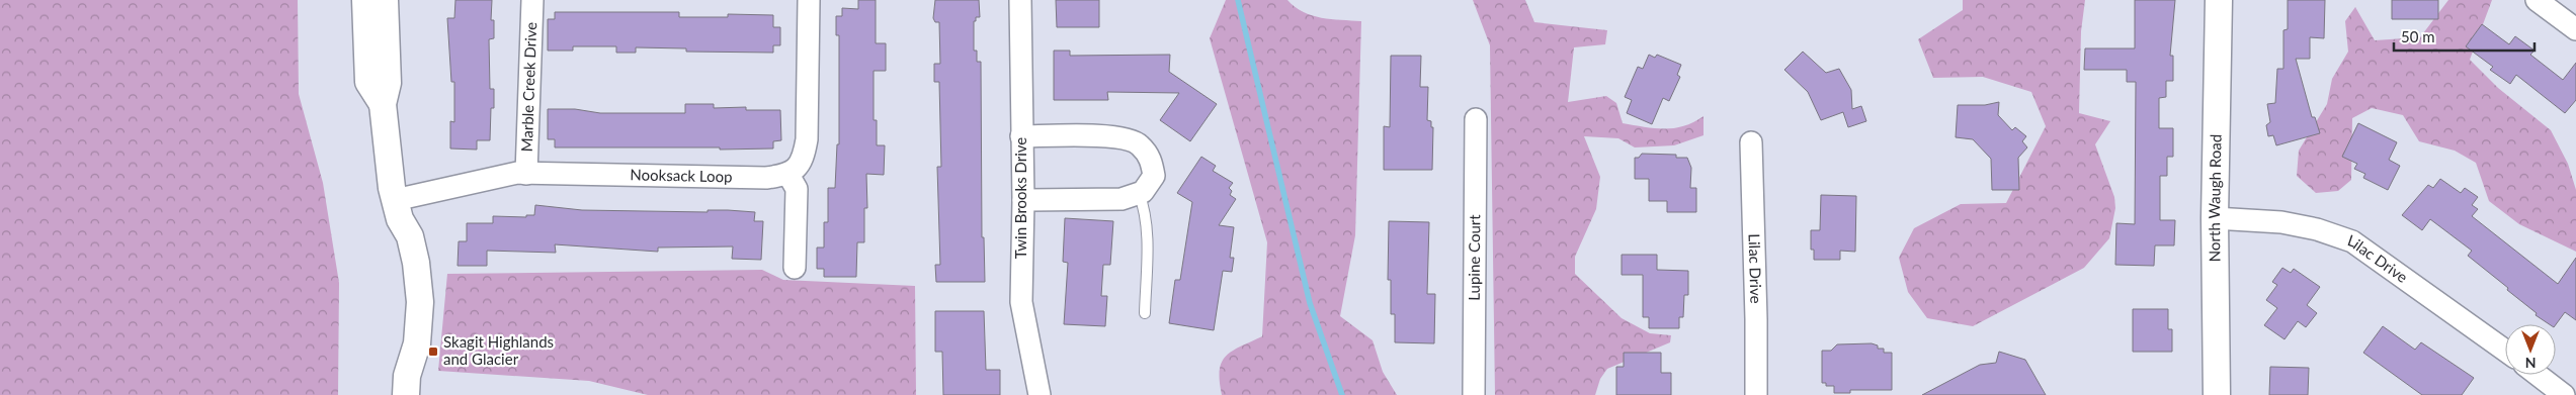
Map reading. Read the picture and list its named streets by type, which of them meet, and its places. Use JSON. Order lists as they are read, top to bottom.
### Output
{
  "streets": {
    "street": [
      "Marble Creek Drive",
      "Nooksack Loop",
      "North Waugh Road",
      "Twin Brooks Drive",
      "Lupine Court",
      "Lilac Drive"
    ]
  },
  "crossings": [
    ["Marble Creek Drive", "Nooksack Loop"],
    ["North Waugh Road", "Lilac Drive"]
  ],
  "places": {
    "transit": ["Skagit Highlands and Glacier"]
  },
  "scale_bar": "50 m",
  "north": "bottom"
}
